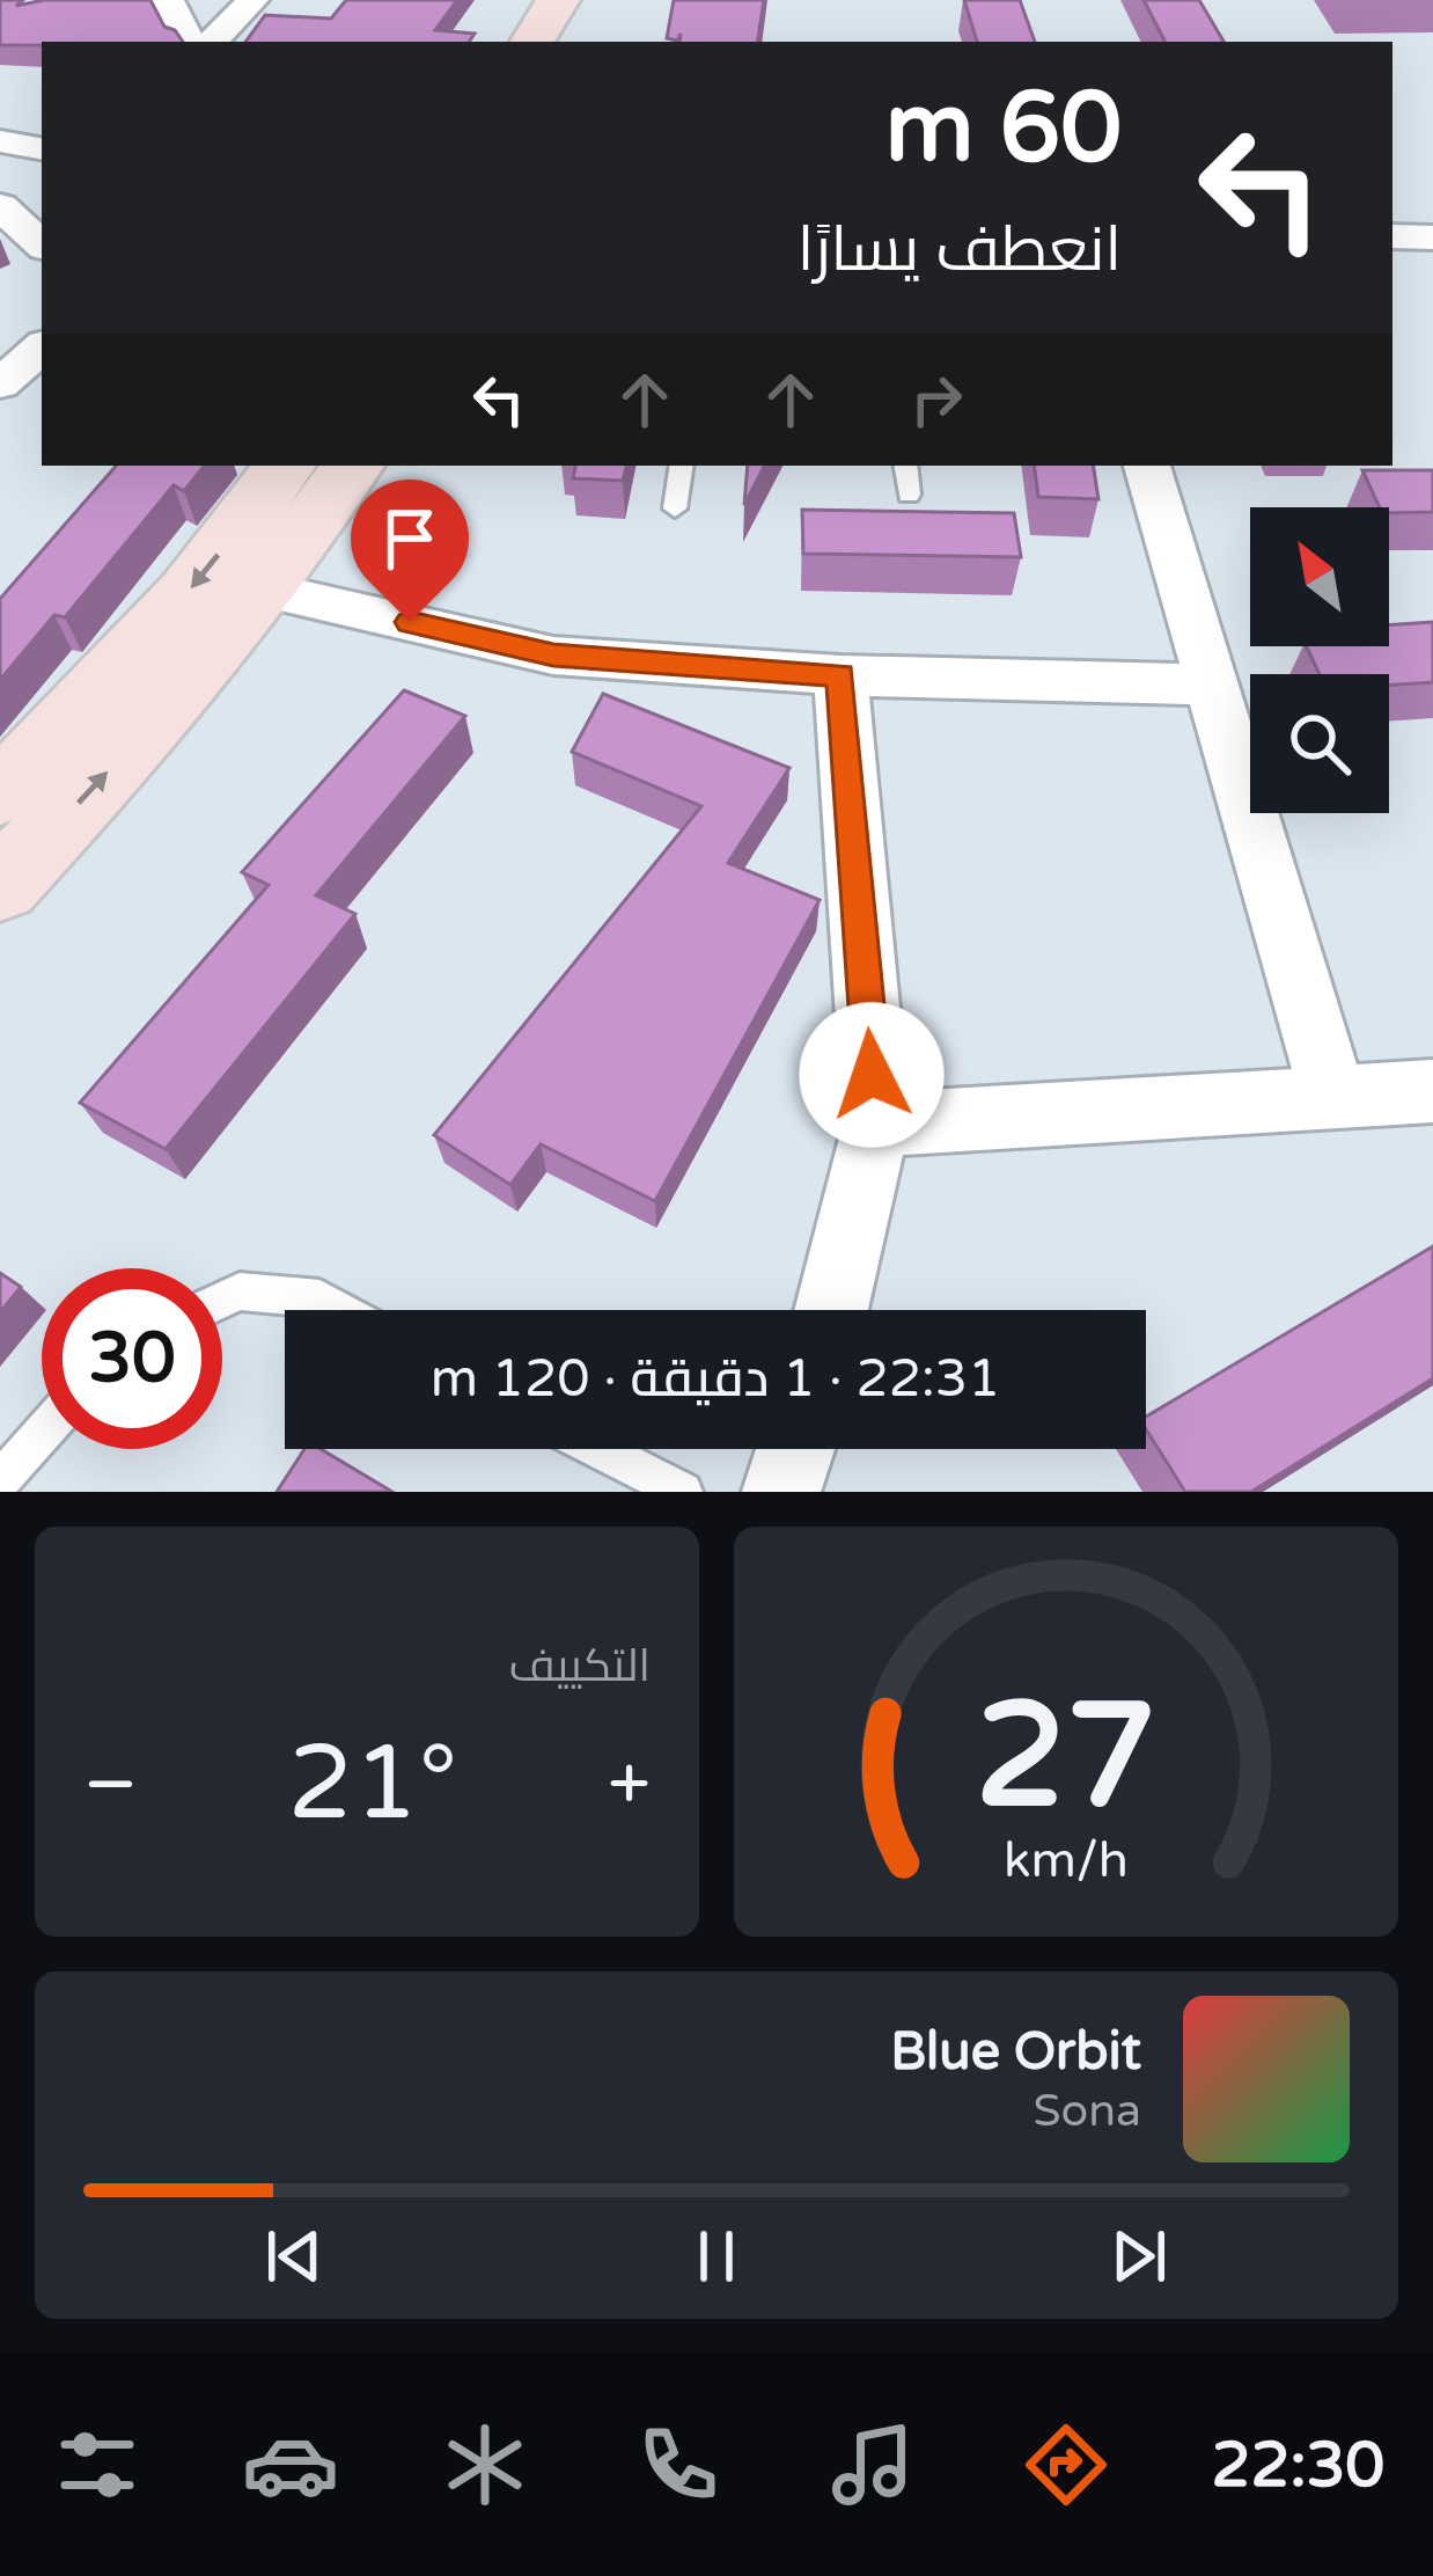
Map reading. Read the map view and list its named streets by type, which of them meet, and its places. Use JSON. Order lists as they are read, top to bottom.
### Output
{
  "north": "top left",
  "page": {
    "turn": ["60 m", "انعطف يسارًا"],
    "limit": "30",
    "trip": "22:31 · 1 دقيقة · 120 m",
    "tile": "التكييف",
    "heat": ["−", "21°", "+"],
    "song": ["Blue Orbit", "Sona"],
    "tabs": "22:30",
    "gauge": ["27", "km/h"]
  }
}
